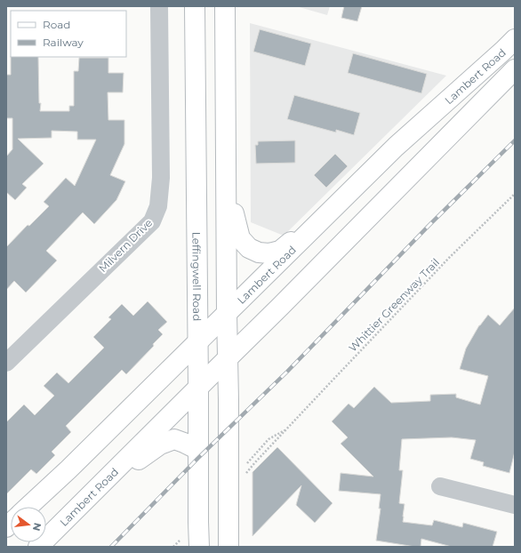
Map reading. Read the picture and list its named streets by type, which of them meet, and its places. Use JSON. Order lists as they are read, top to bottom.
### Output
{
  "streets": {
    "main road": ["Lambert Road", "Leffingwell Road"],
    "street": ["Milvern Drive"],
    "path": ["Whittier Greenway Trail"]
  },
  "crossings": [
    ["Lambert Road", "Leffingwell Road"]
  ],
  "legend": ["Road", "Railway"],
  "north": "right"
}
